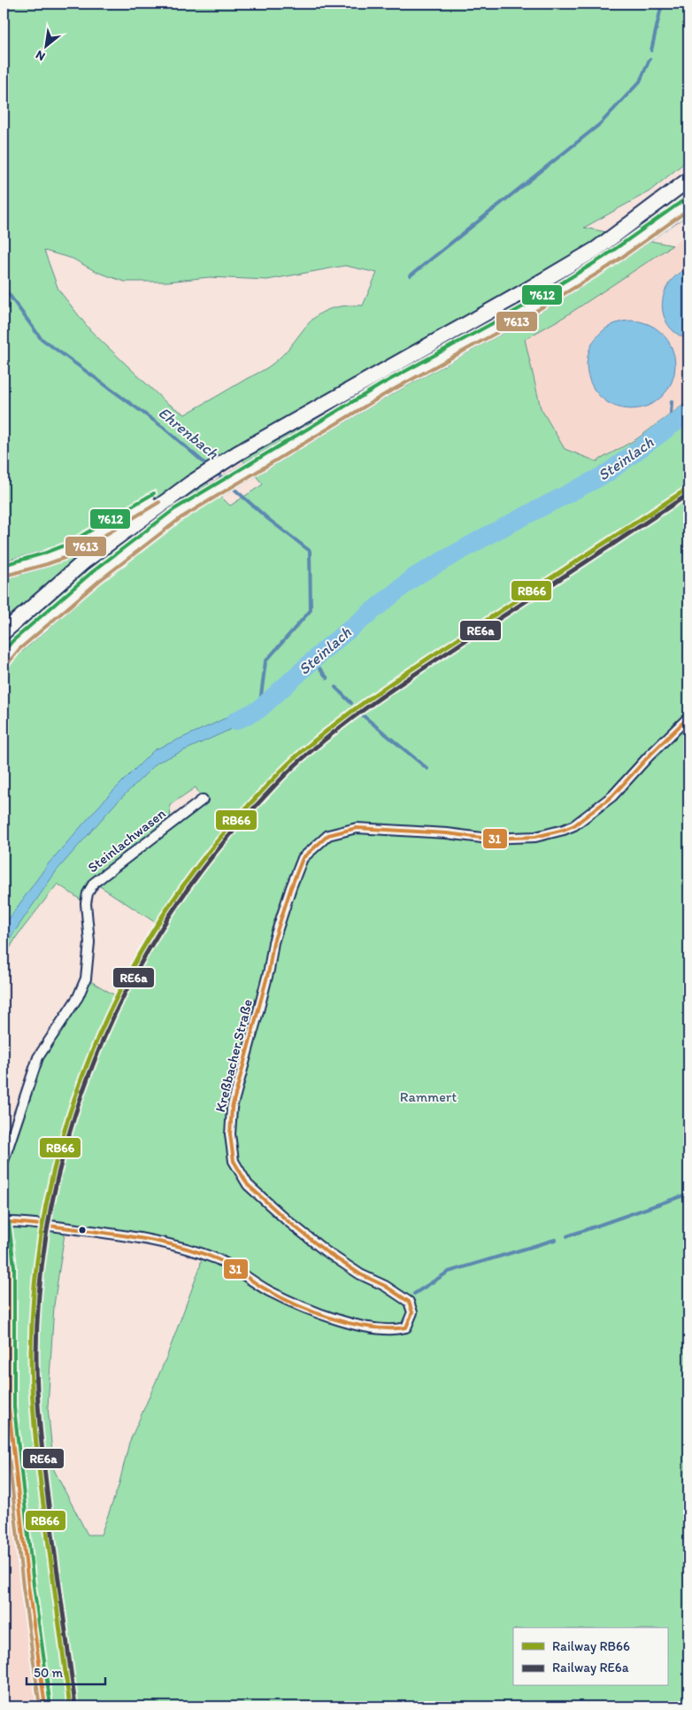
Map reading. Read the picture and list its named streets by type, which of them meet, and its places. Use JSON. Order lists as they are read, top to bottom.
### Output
{
  "streets": {
    "street": ["Steinlachwasen", "Kreßbacher Straße"]
  },
  "water": ["Ehrenbach", "Steinlach"],
  "parks": ["Rammert"],
  "lines": [
    "transit line 7612",
    "transit line 7613",
    "rail line RB66",
    "rail line RE6a",
    "transit line 31"
  ],
  "legend": ["Railway RB66", "Railway RE6a"],
  "scale_bar": "50 m",
  "north": "bottom left"
}
